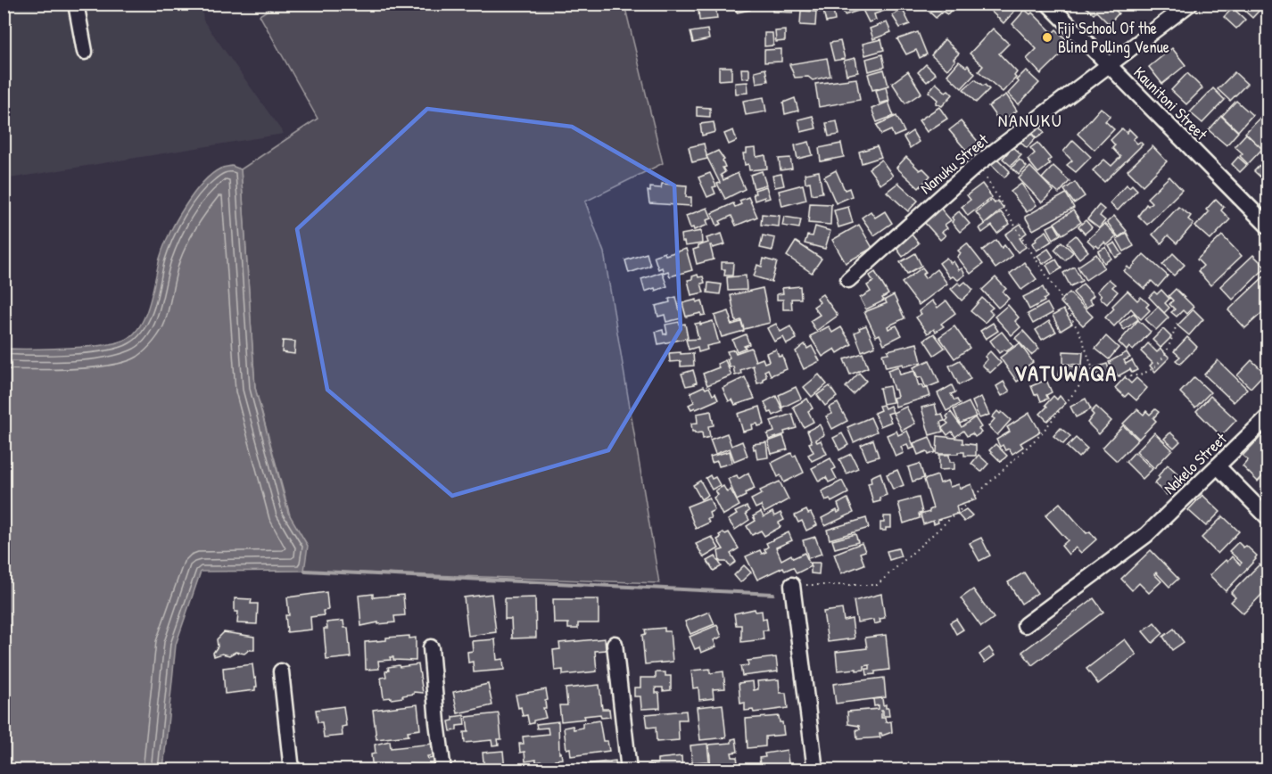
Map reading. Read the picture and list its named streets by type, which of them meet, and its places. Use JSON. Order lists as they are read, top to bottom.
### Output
{
  "streets": {
    "street": ["Kaunitoni Street", "Nanuku Street", "Nakelo Street"]
  },
  "crossings": [
    ["Kaunitoni Street", "Nanuku Street"]
  ],
  "districts": ["NANUKU", "VATUWAQA"],
  "places": ["Fiji School Of the Blind Polling Venue"]
}
